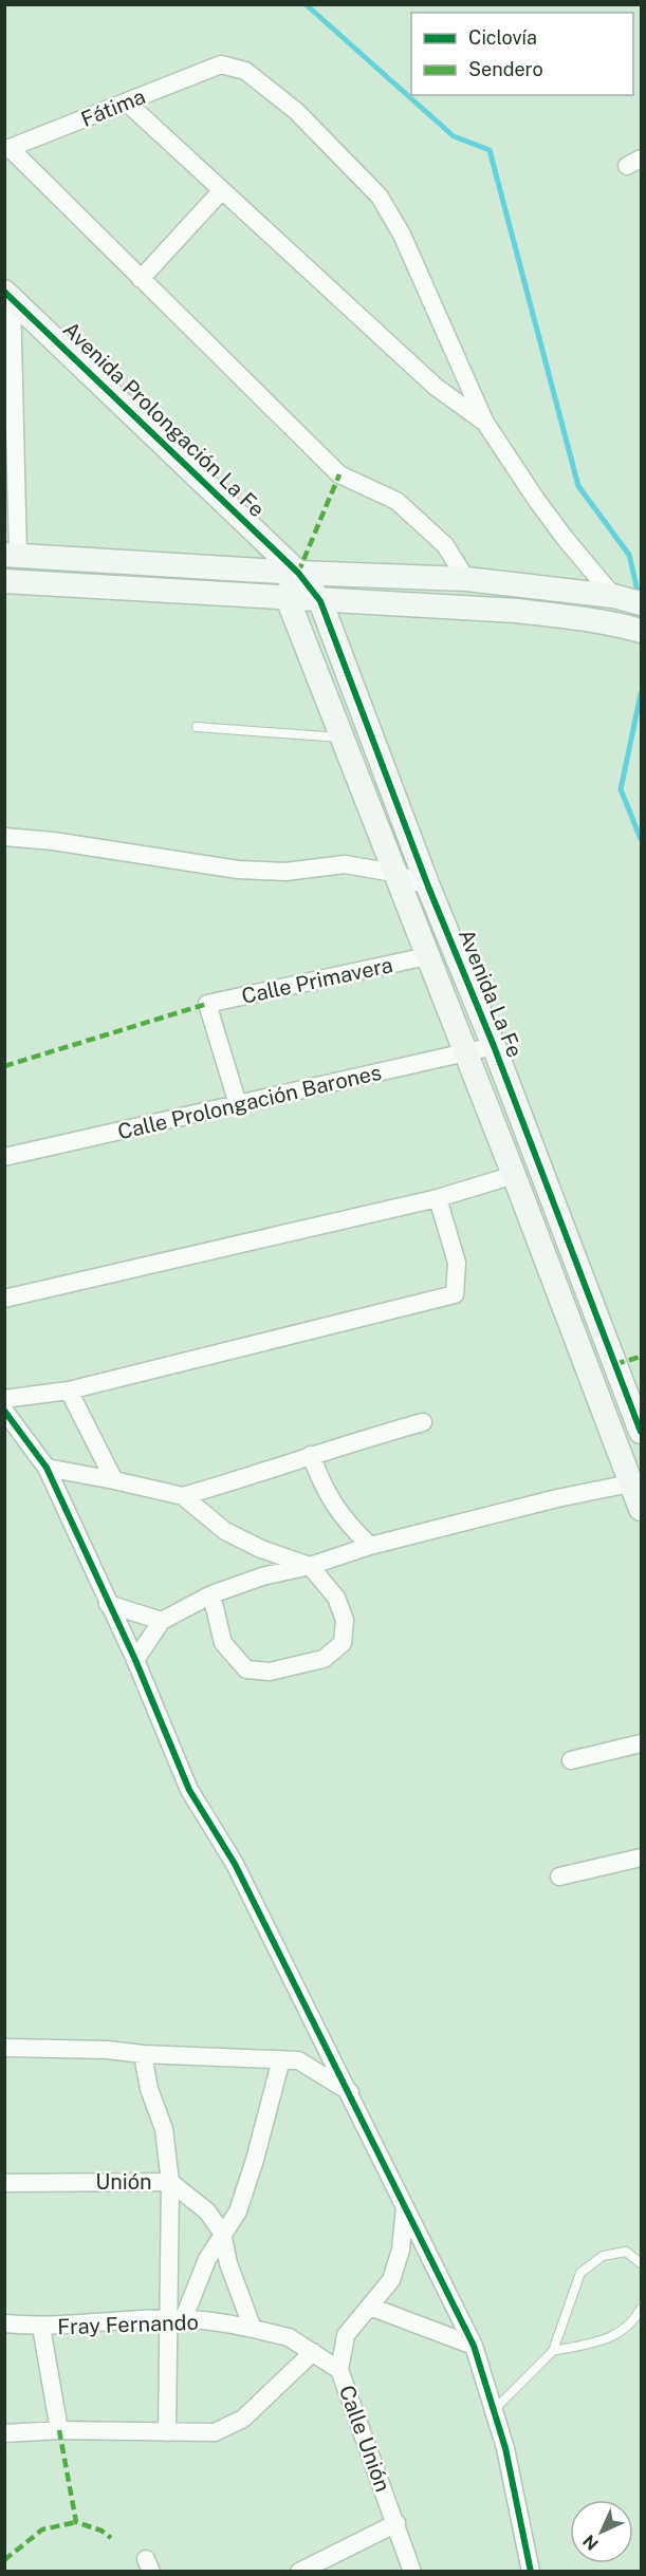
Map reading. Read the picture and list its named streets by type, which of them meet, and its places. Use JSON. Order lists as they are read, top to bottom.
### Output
{
  "streets": {
    "street": [
      "Fátima",
      "Avenida Prolongación La Fe",
      "Calle Primavera",
      "Avenida La Fe",
      "Calle Prolongación Barones",
      "Unión",
      "Fray Fernando",
      "Calle Unión"
    ]
  },
  "crossings": [
    ["Avenida Prolongación La Fe", "Avenida La Fe"],
    ["Calle Primavera", "Calle Prolongación Barones"],
    ["Avenida La Fe", "Calle Prolongación Barones"],
    ["Fray Fernando", "Calle Unión"]
  ],
  "legend": ["Ciclovía", "Sendero"],
  "north": "bottom left"
}
